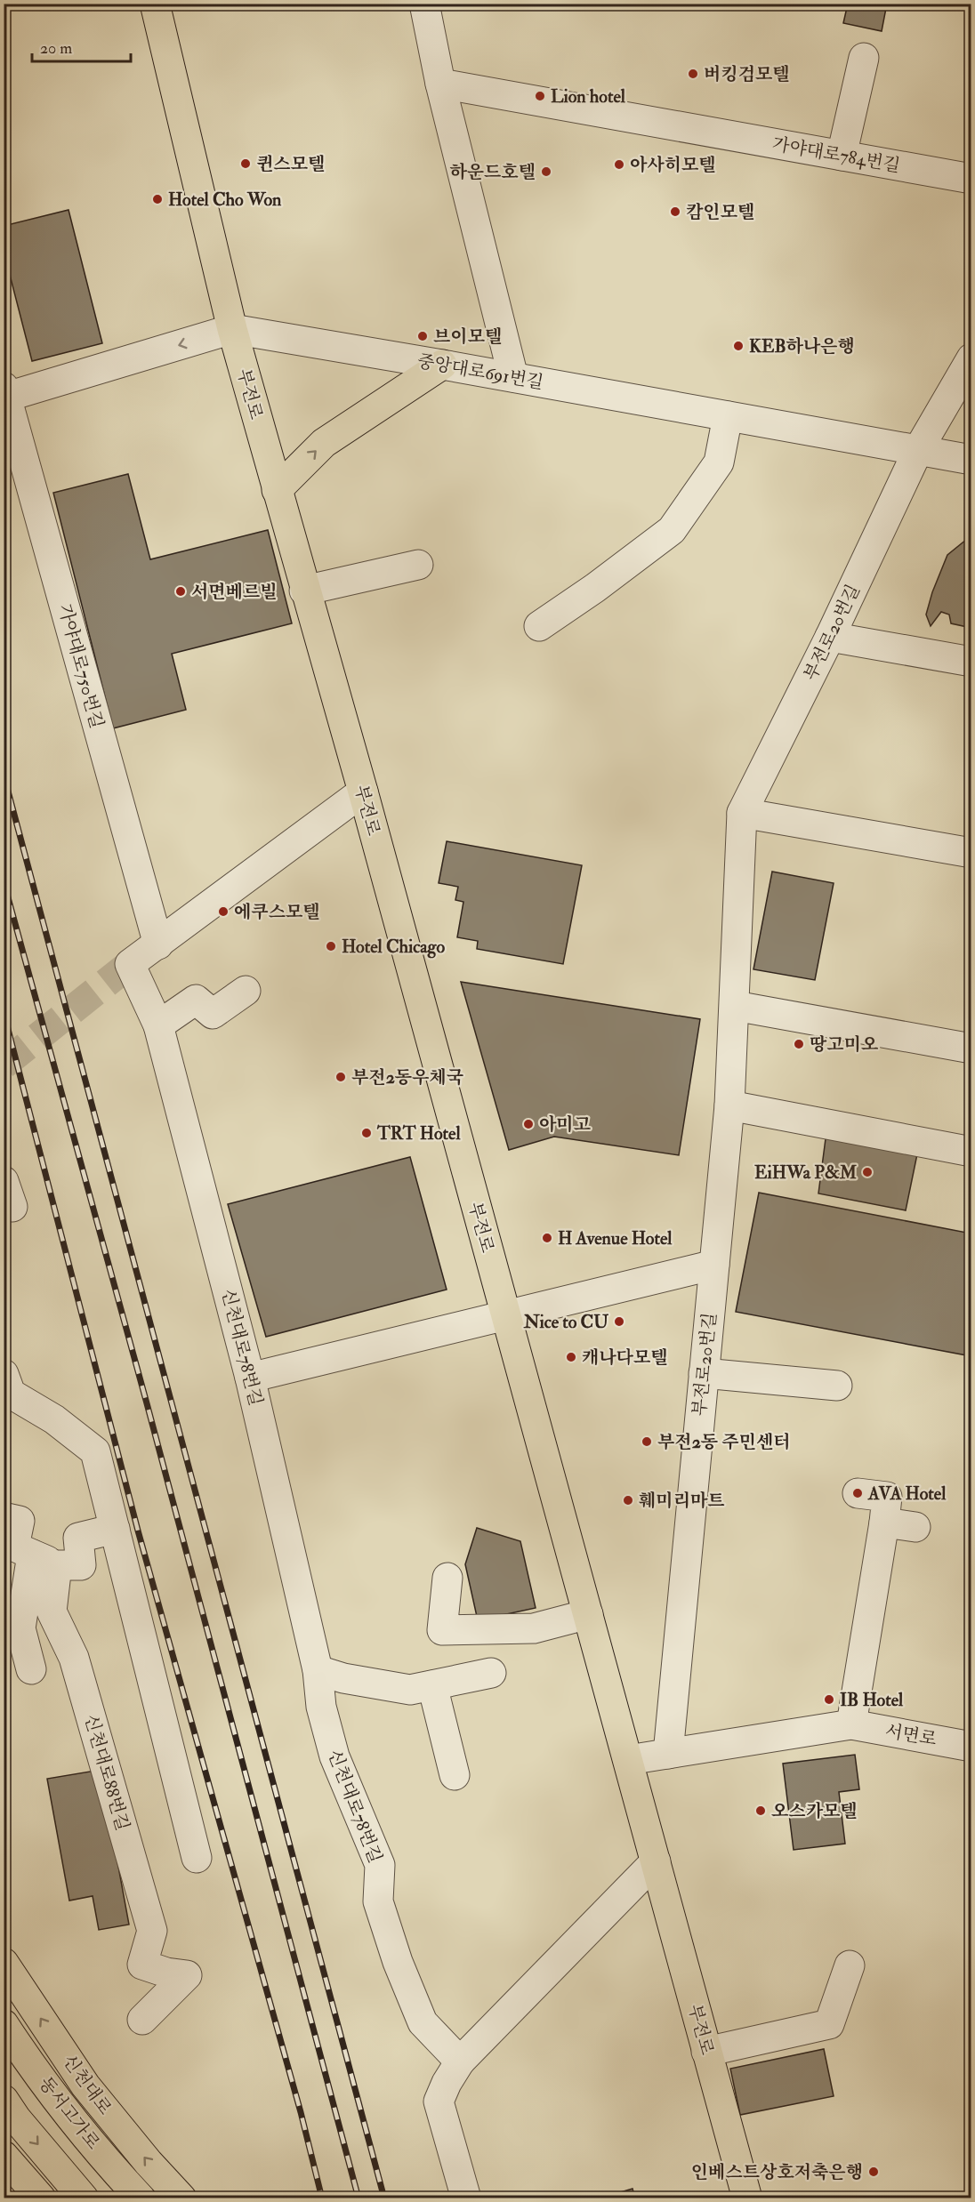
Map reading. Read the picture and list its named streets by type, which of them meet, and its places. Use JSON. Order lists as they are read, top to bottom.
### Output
{
  "streets": {
    "main road": ["부전로", "신천대로", "동서고가로"],
    "street": [
      "가야대로784번길",
      "중앙대로691번길",
      "부전로20번길",
      "가야대로750번길",
      "신천대로78번길",
      "서면로",
      "신천대로88번길"
    ]
  },
  "crossings": [
    ["중앙대로691번길", "부전로"],
    ["중앙대로691번길", "부전로20번길"],
    ["가야대로750번길", "신천대로78번길"]
  ],
  "places": [
    "버킹검모텔",
    "Lion hotel",
    "퀸스모텔",
    "아사히모텔",
    "하운드호텔",
    "Hotel Cho Won",
    "캄인모텔",
    "브이모텔",
    "KEB하나은행",
    "서면베르빌",
    "에쿠스모텔",
    "Hotel Chicago",
    "땅고미오",
    "부전2동우체국",
    "아미고",
    "TRT Hotel",
    "EiHWa P&M",
    "H Avenue Hotel",
    "Nice to CU",
    "캐나다모텔",
    "부전2동 주민센터",
    "AVA Hotel",
    "훼미리마트",
    "IB Hotel",
    "오스카모텔",
    "인베스트상호저축은행"
  ],
  "scale_bar": "20 m"
}
